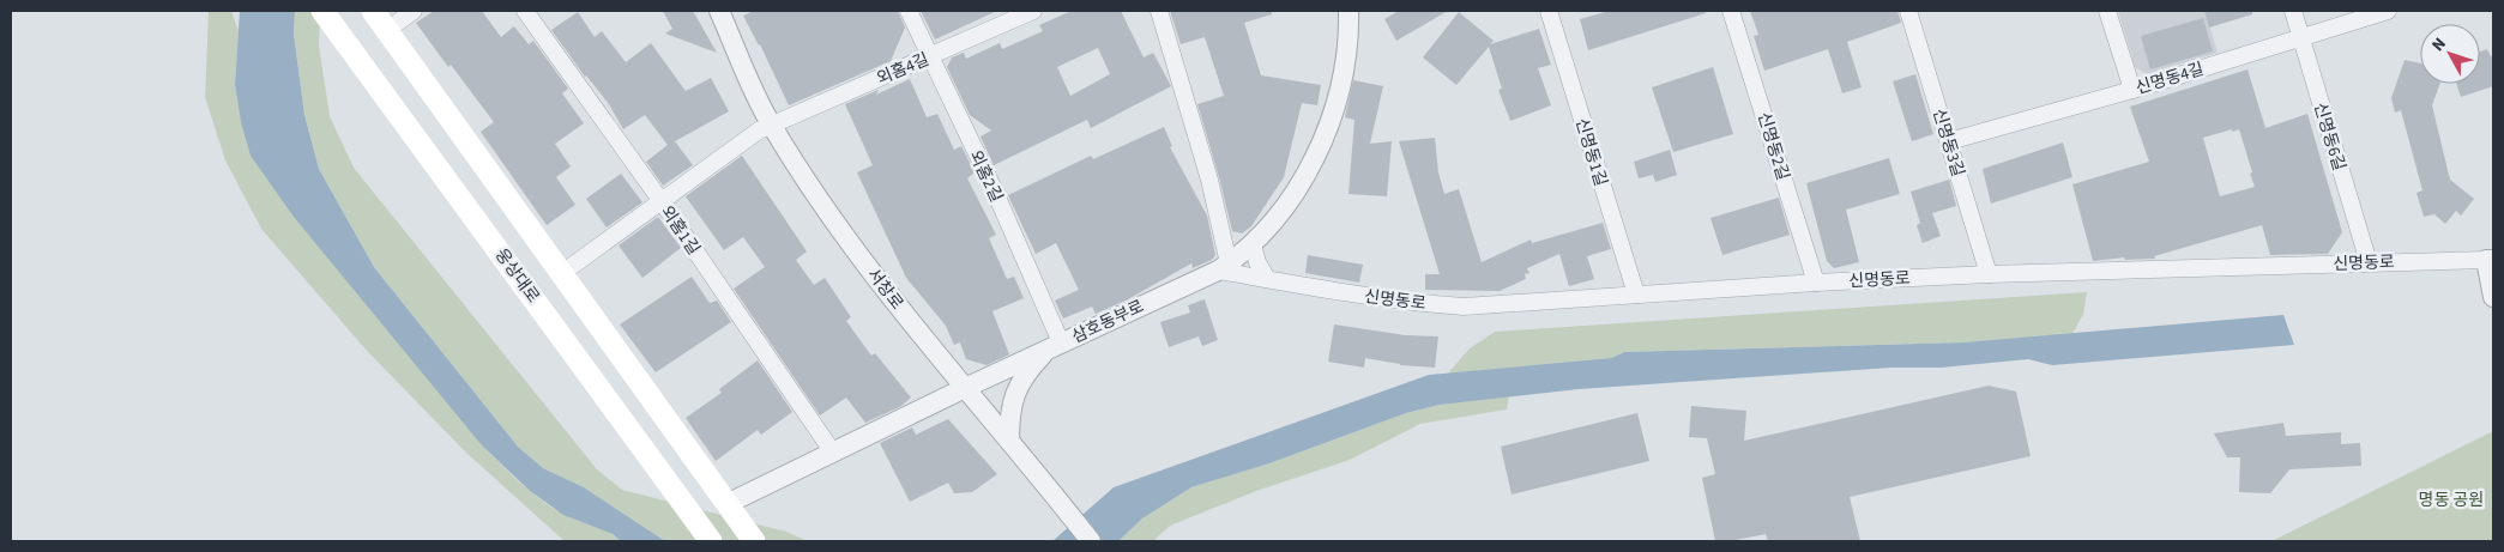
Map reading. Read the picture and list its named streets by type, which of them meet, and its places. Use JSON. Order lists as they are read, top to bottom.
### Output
{
  "streets": {
    "main road": ["웅상대로"],
    "street": [
      "외홈4길",
      "신명동4길",
      "신명동6길",
      "신명동3길",
      "신명동2길",
      "신명동1길",
      "외홈2길",
      "외홈1길",
      "신명동로",
      "서창로",
      "삼호동부로"
    ]
  },
  "crossings": [
    ["외홈4길", "외홈2길"],
    ["외홈4길", "외홈1길"],
    ["외홈4길", "서창로"],
    ["신명동4길", "신명동6길"],
    ["신명동4길", "신명동3길"],
    ["신명동6길", "신명동로"],
    ["신명동3길", "신명동로"],
    ["신명동2길", "신명동로"],
    ["신명동1길", "신명동로"],
    ["외홈2길", "삼호동부로"],
    ["외홈1길", "삼호동부로"],
    ["신명동로", "삼호동부로"],
    ["서창로", "삼호동부로"]
  ],
  "parks": ["명동 공원"],
  "north": "top left"
}
